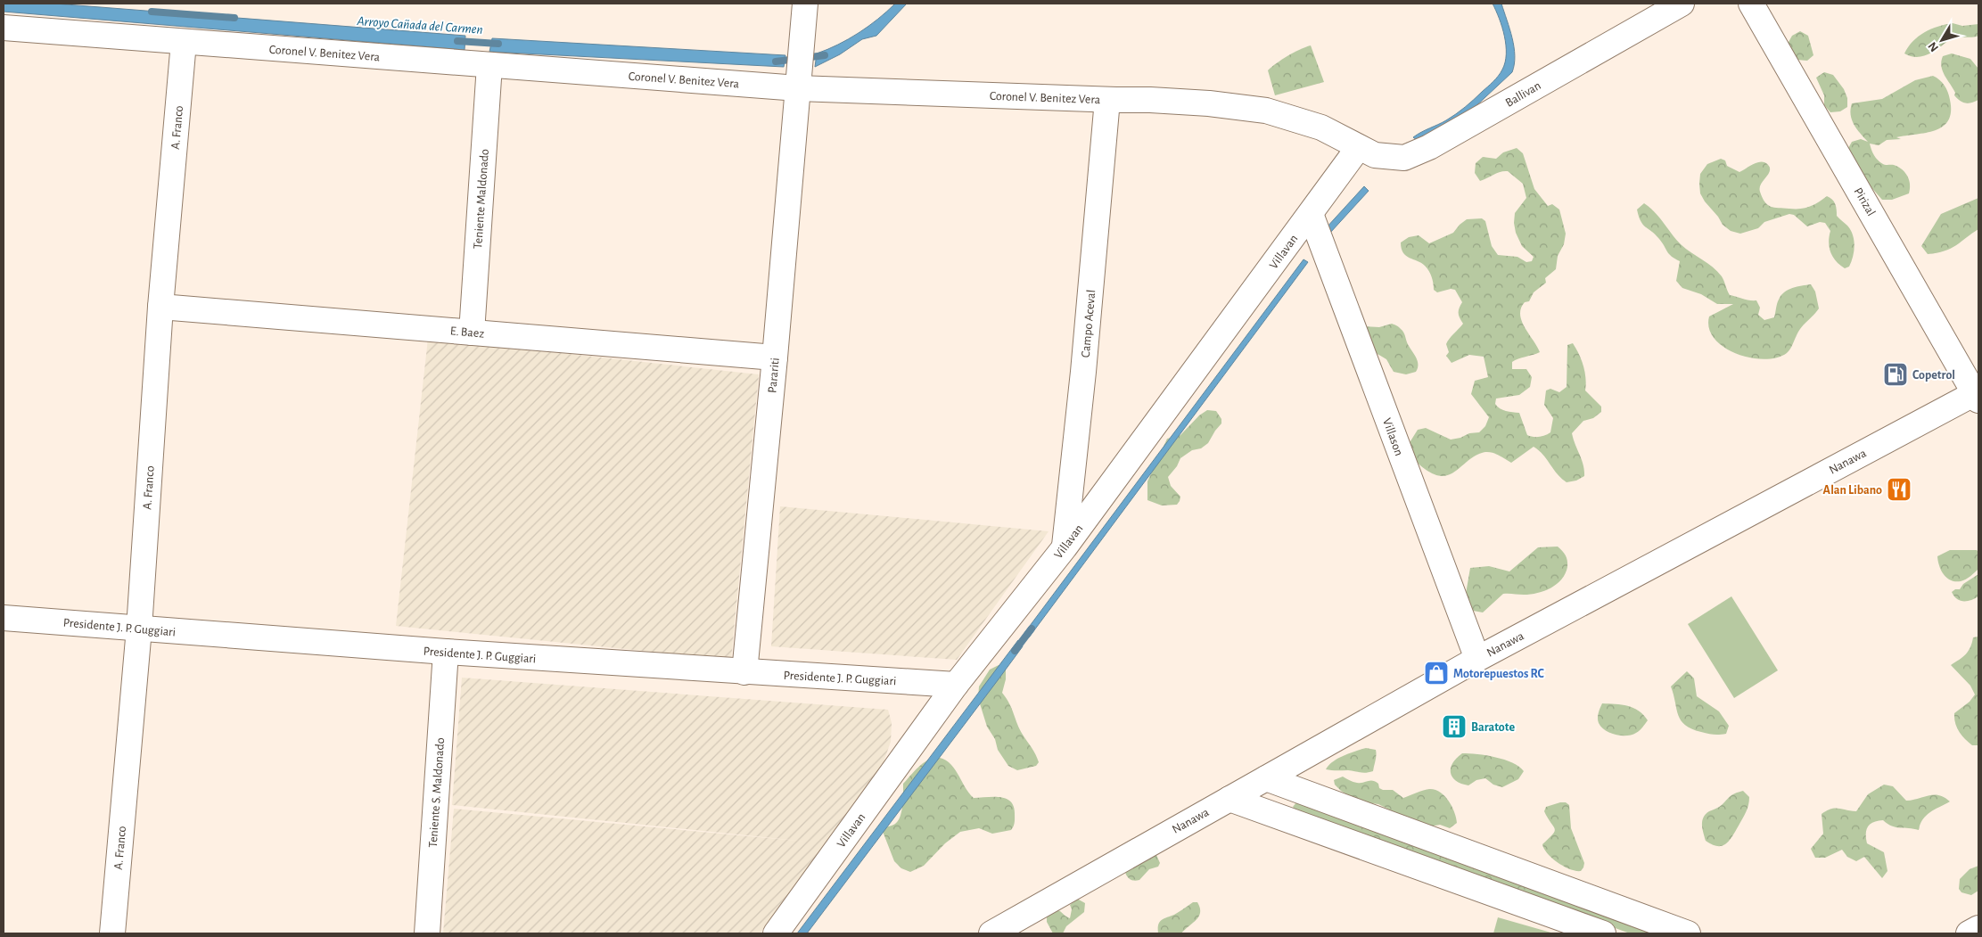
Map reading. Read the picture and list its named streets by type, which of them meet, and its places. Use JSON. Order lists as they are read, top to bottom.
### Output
{
  "streets": {
    "street": [
      "Coronel V. Benitez Vera",
      "Ballivan",
      "A. Franco",
      "Teniente Maldonado",
      "Pirizal",
      "Villavan",
      "Campo Aceval",
      "E. Baez",
      "Parariti",
      "Villason",
      "Nanawa",
      "Presidente J. P. Guggiari",
      "Teniente S. Maldonado"
    ]
  },
  "crossings": [
    ["Coronel V. Benitez Vera", "Ballivan"],
    ["Coronel V. Benitez Vera", "A. Franco"],
    ["Coronel V. Benitez Vera", "Teniente Maldonado"],
    ["Coronel V. Benitez Vera", "Villavan"],
    ["Coronel V. Benitez Vera", "Campo Aceval"],
    ["Coronel V. Benitez Vera", "Parariti"],
    ["Ballivan", "Villavan"],
    ["A. Franco", "E. Baez"],
    ["A. Franco", "Presidente J. P. Guggiari"],
    ["Teniente Maldonado", "E. Baez"],
    ["Pirizal", "Nanawa"],
    ["Villavan", "Campo Aceval"],
    ["Villavan", "Villason"],
    ["Villavan", "Presidente J. P. Guggiari"],
    ["E. Baez", "Parariti"],
    ["Parariti", "Presidente J. P. Guggiari"],
    ["Villason", "Nanawa"],
    ["Presidente J. P. Guggiari", "Teniente S. Maldonado"]
  ],
  "water": ["Arroyo Cañada del Carmen"],
  "places": {
    "fuel station": ["Copetrol"],
    "restaurant": ["Alan Libano"],
    "shop": ["Motorepuestos RC"],
    "building": ["Baratote"]
  },
  "north": "bottom left"
}
